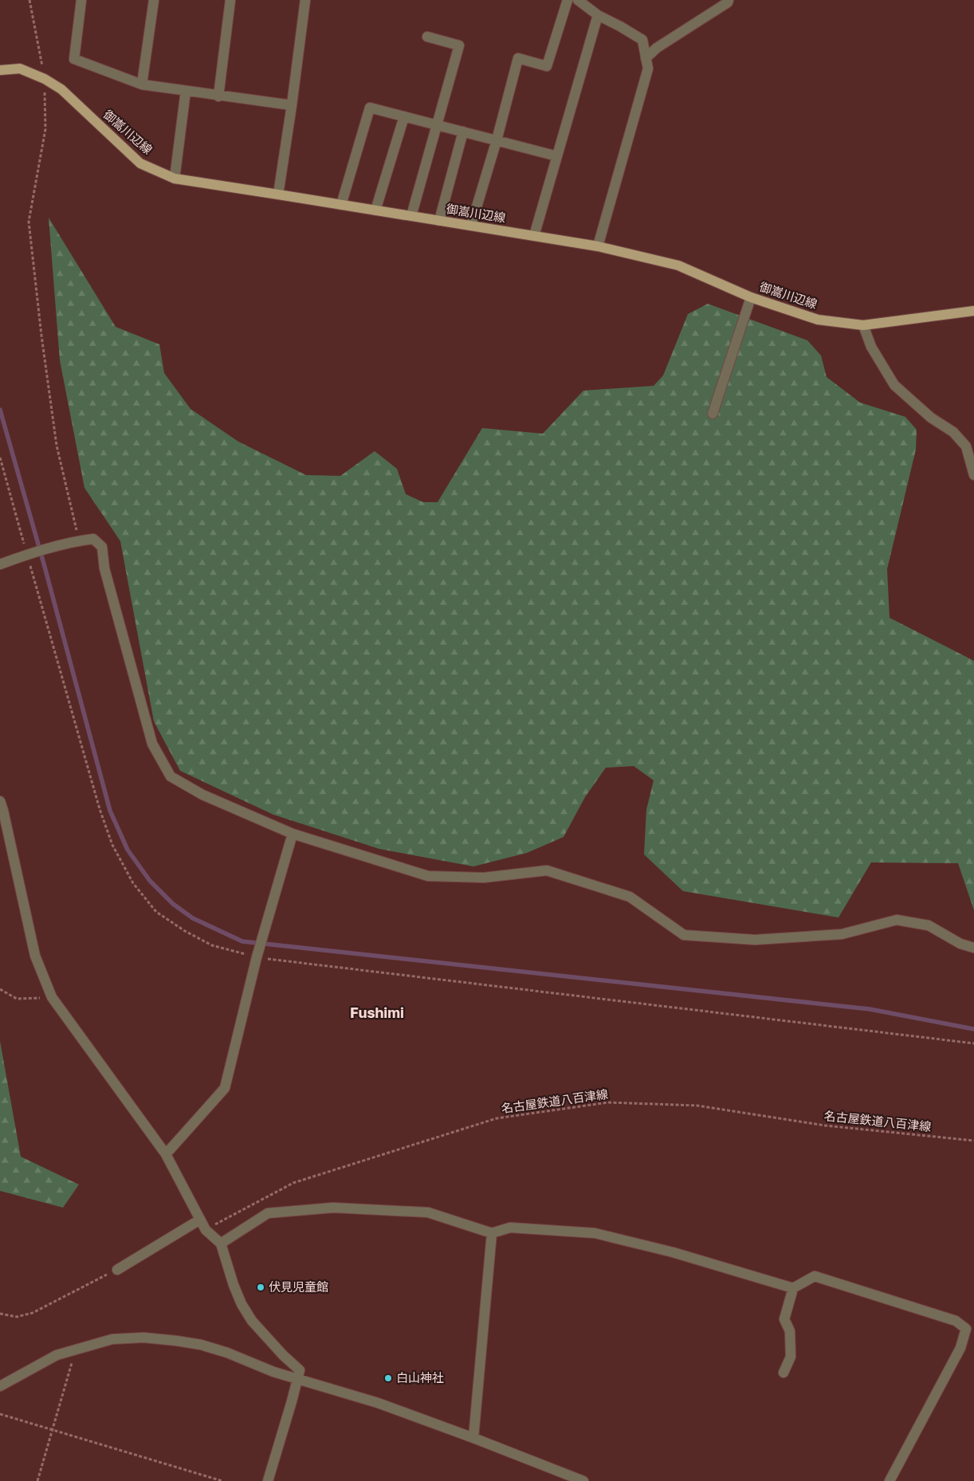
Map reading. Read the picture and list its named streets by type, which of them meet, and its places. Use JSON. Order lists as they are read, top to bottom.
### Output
{
  "streets": {
    "main road": ["御嵩川辺線"],
    "path": ["名古屋鉄道八百津線"]
  },
  "districts": ["Fushimi"],
  "places": ["伏見児童館", "白山神社"]
}
